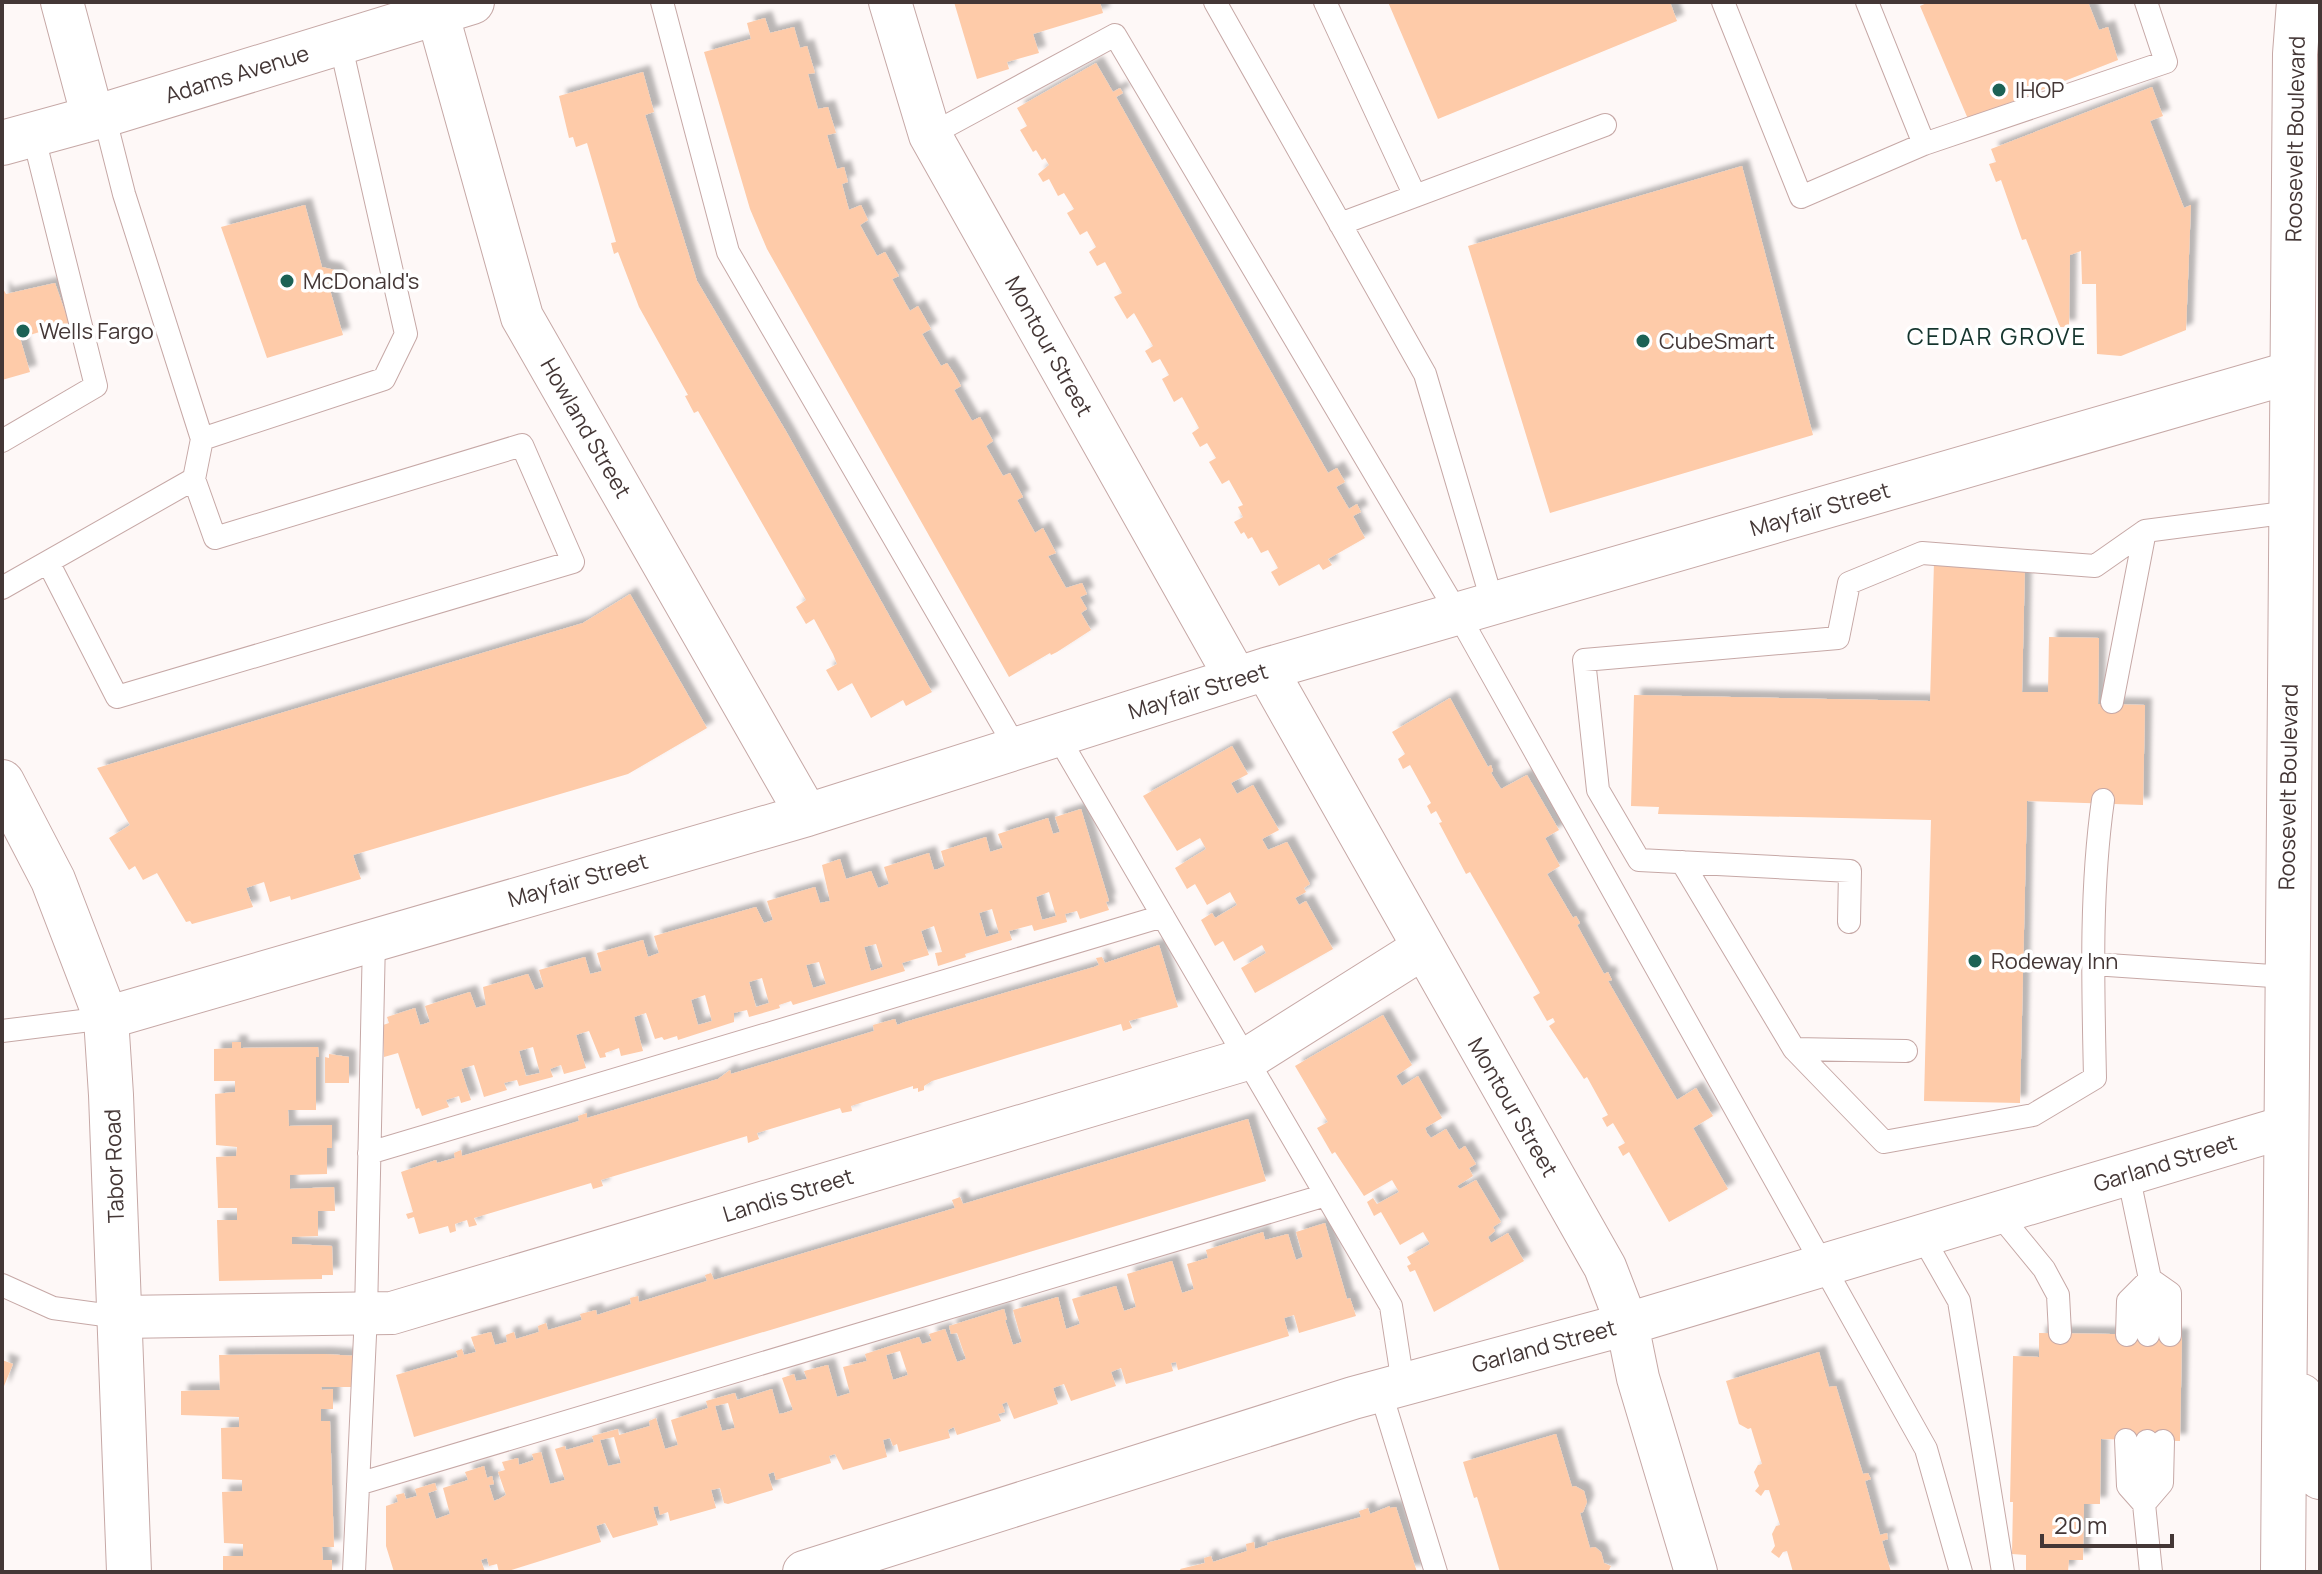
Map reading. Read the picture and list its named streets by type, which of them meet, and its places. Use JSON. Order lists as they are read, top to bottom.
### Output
{
  "streets": {
    "main road": ["Adams Avenue", "Roosevelt Boulevard", "Tabor Road"],
    "street": [
      "Montour Street",
      "Howland Street",
      "Mayfair Street",
      "Garland Street",
      "Landis Street"
    ]
  },
  "crossings": [
    ["Adams Avenue", "Howland Street"],
    ["Roosevelt Boulevard", "Mayfair Street"],
    ["Roosevelt Boulevard", "Garland Street"],
    ["Montour Street", "Mayfair Street"],
    ["Montour Street", "Garland Street"],
    ["Montour Street", "Landis Street"],
    ["Howland Street", "Mayfair Street"],
    ["Mayfair Street", "Tabor Road"],
    ["Tabor Road", "Landis Street"]
  ],
  "districts": ["CEDAR GROVE"],
  "places": [
    "IHOP",
    "McDonald's",
    "Wells Fargo",
    "CubeSmart",
    "Rodeway Inn"
  ],
  "scale_bar": "20 m"
}
